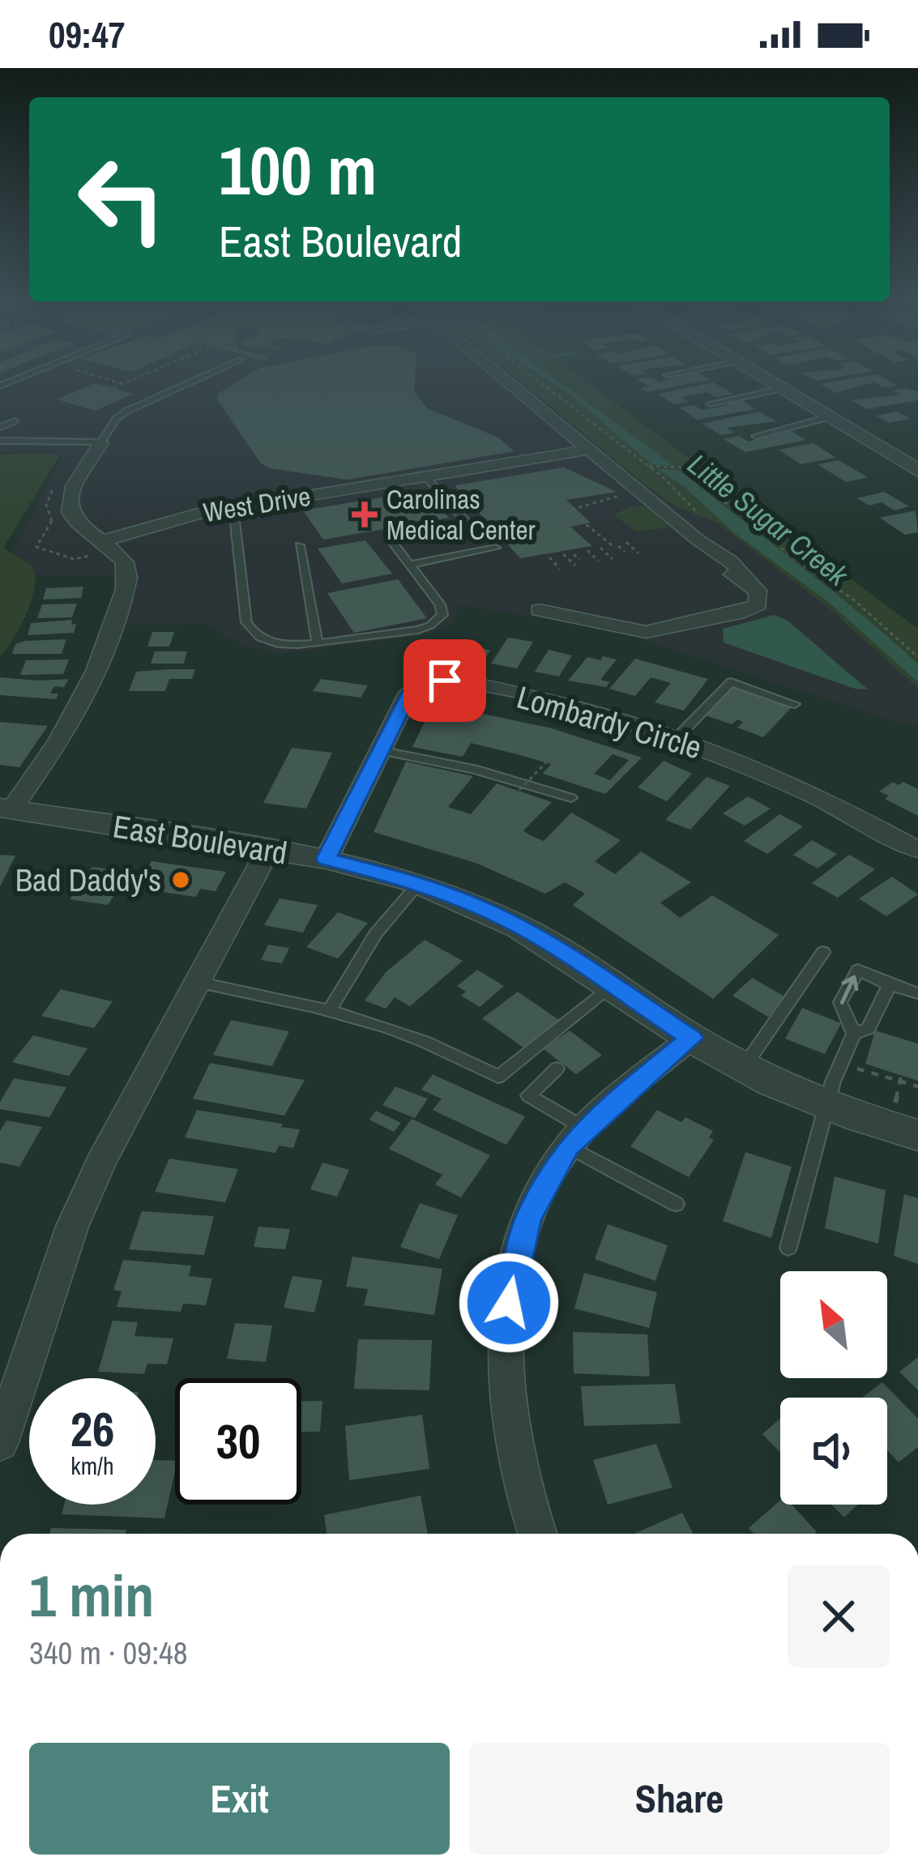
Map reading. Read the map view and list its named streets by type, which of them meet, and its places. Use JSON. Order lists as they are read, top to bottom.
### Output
{
  "streets": {
    "street": ["West Drive", "Lombardy Circle", "East Boulevard"]
  },
  "crossings": [
    ["Lombardy Circle", "East Boulevard"]
  ],
  "water": ["Little Sugar Creek"],
  "places": {
    "health": ["Carolinas Medical Center"],
    "other": ["Bad Daddy's"]
  },
  "north": "top left",
  "page": {
    "status": "09:47",
    "turn": ["100 m", "East Boulevard"],
    "speed": "26 km/h",
    "limit": "30",
    "heading": ["1 min", "340 m · 09:48"],
    "buttons": ["Exit", "Share"]
  }
}
